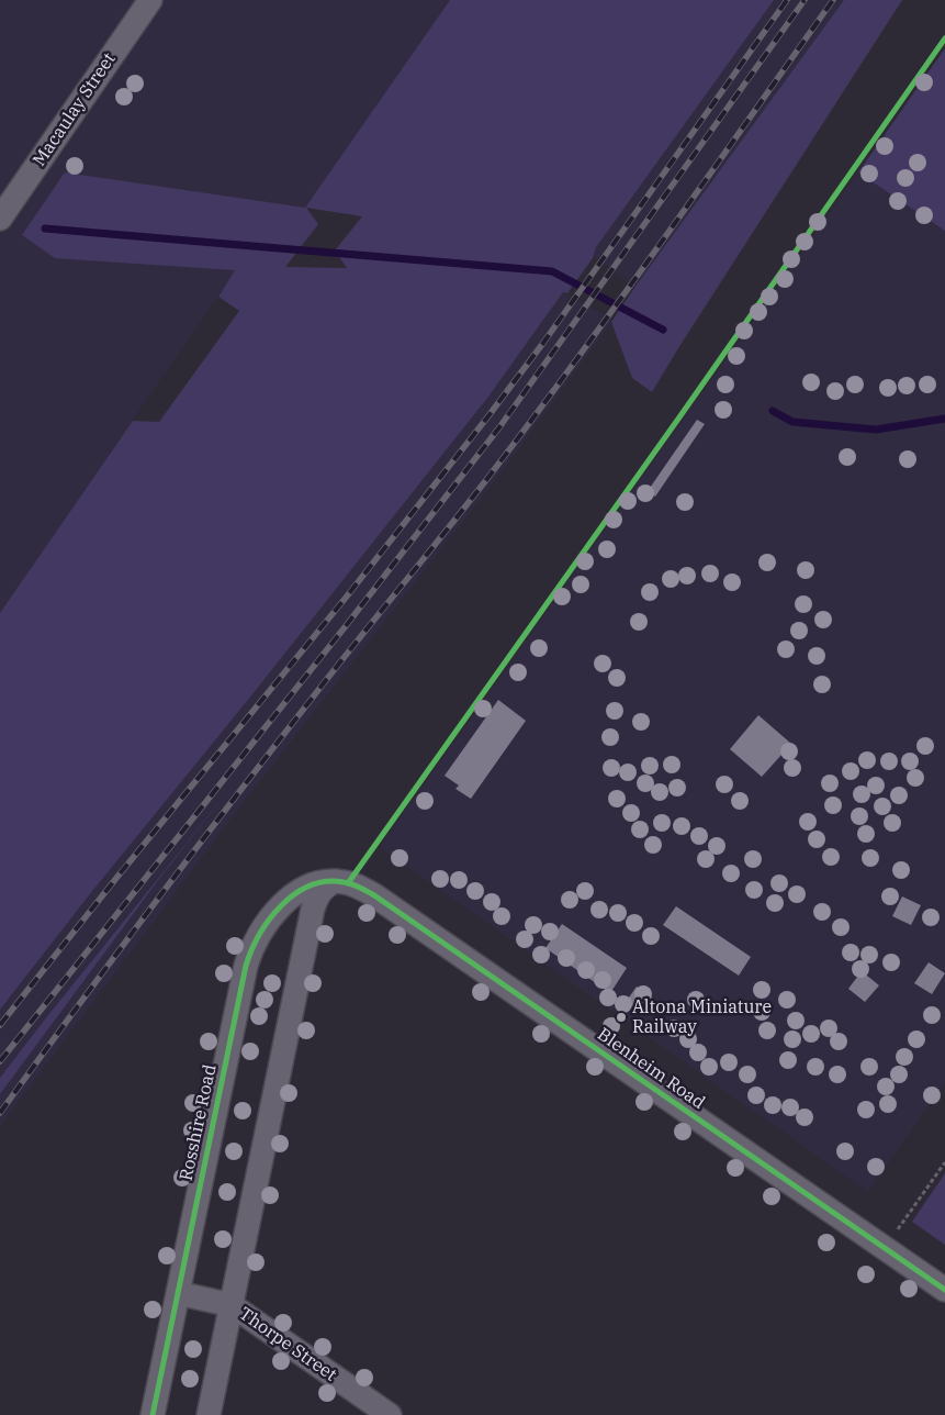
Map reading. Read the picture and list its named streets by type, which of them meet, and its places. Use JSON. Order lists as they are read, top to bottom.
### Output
{
  "streets": {
    "street": [
      "Macaulay Street",
      "Blenheim Road",
      "Rosshire Road",
      "Thorpe Street"
    ]
  },
  "crossings": [
    ["Blenheim Road", "Rosshire Road"],
    ["Rosshire Road", "Thorpe Street"]
  ],
  "places": ["Altona Miniature Railway"]
}
